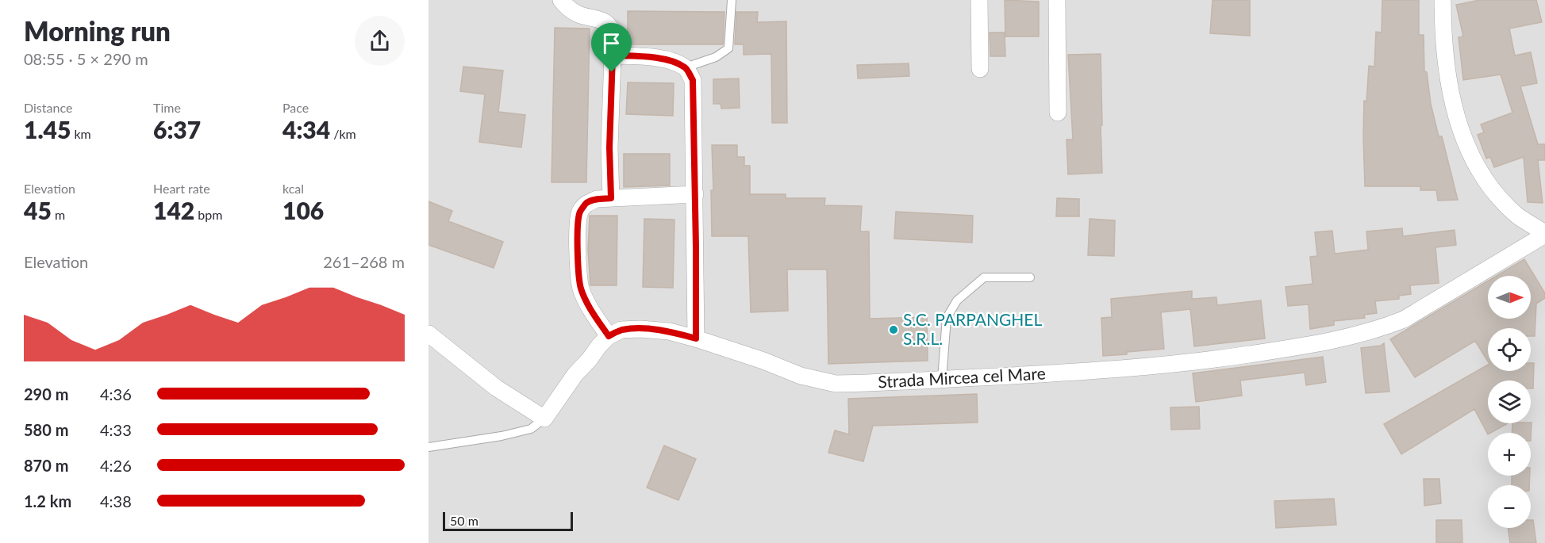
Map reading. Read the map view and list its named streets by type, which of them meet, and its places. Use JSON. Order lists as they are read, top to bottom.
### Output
{
  "streets": {
    "street": ["Strada Mircea cel Mare"]
  },
  "places": ["S.C. PARPANGHEL S.R.L."],
  "scale_bar": "50 m",
  "north": "right",
  "page": {
    "heading": ["Morning run", "08:55 · 5 × 290 m"],
    "stats": [
      ["Distance", "1.45 km"],
      ["Time", "6:37"],
      ["Pace", "4:34 /km"],
      ["Elevation", "45 m"],
      ["Heart rate", "142 bpm"],
      ["kcal", "106"]
    ],
    "chart": ["Elevation", "261–268 m"],
    "map_buttons": ["+", "−"],
    "list": [
      {
        "name": "290 m",
        "note": "4:36"
      },
      {
        "name": "580 m",
        "note": "4:33"
      },
      {
        "name": "870 m",
        "note": "4:26"
      },
      {
        "name": "1.2 km",
        "note": "4:38"
      }
    ],
    "scale": "50 m"
  }
}
